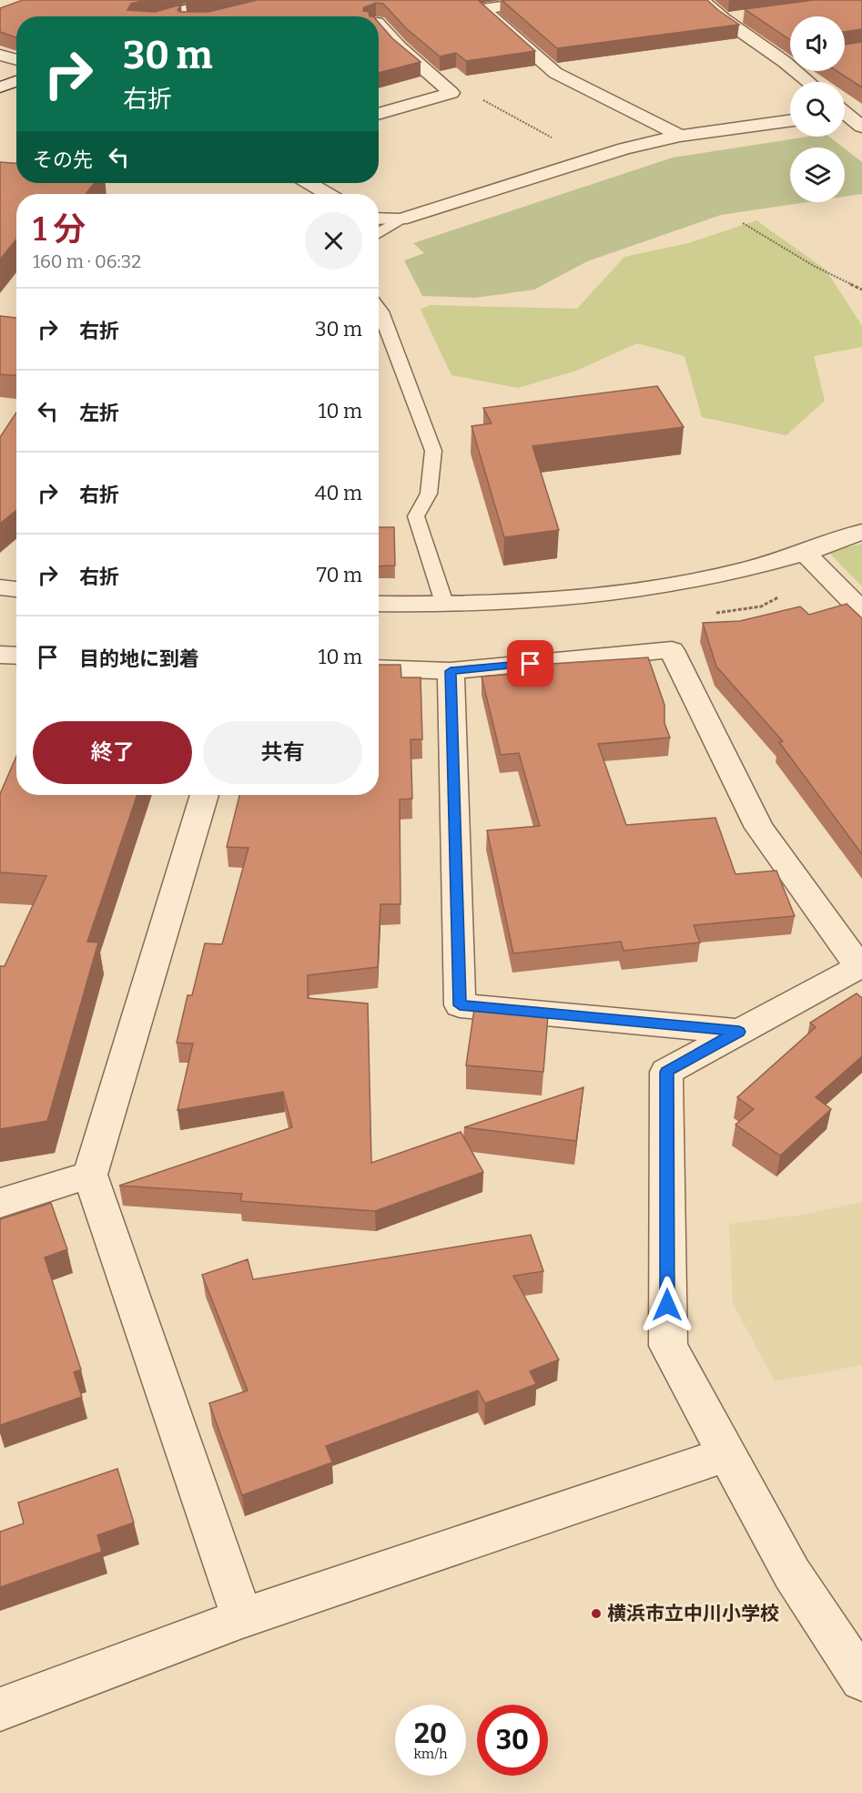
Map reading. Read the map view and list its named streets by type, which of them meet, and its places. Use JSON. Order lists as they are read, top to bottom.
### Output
{
  "places": ["横浜市立中川小学校"],
  "page": {
    "turn": ["30 m", "右折"],
    "then": "その先",
    "heading": ["1 分", "160 m · 06:32"],
    "list": [
      {
        "name": "右折",
        "value": "30 m"
      },
      {
        "name": "左折",
        "value": "10 m"
      },
      {
        "name": "右折",
        "value": "40 m"
      },
      {
        "name": "右折",
        "value": "70 m"
      },
      {
        "name": "目的地に到着",
        "value": "10 m"
      }
    ],
    "buttons": ["終了", "共有"],
    "speed": "20 km/h",
    "limit": "30"
  }
}
